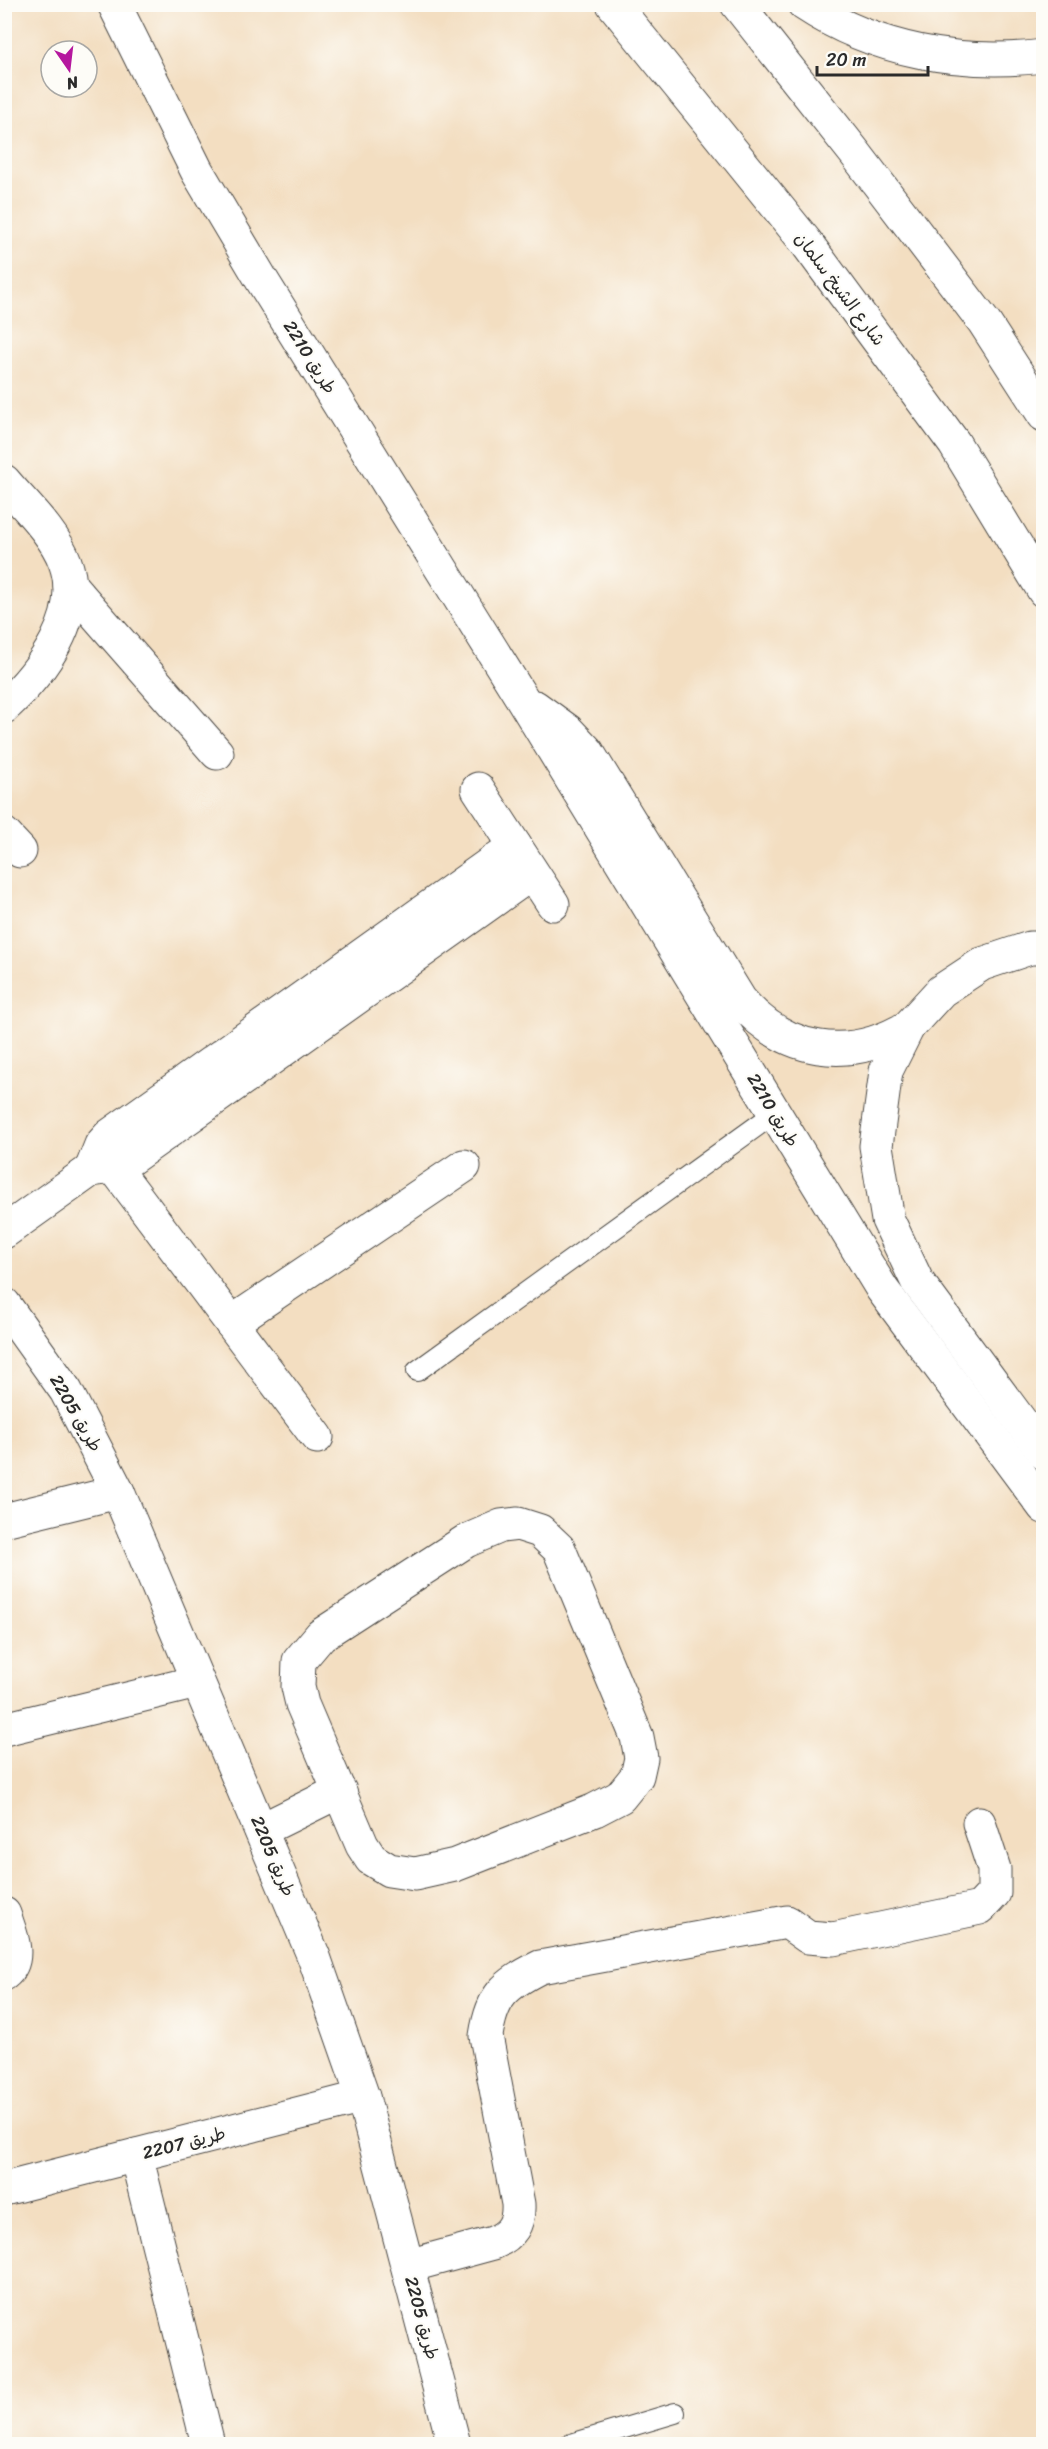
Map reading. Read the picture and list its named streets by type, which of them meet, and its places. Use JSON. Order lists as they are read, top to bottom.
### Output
{
  "streets": {
    "street": [
      "شارع الشيخ سلمان",
      "طريق 2210",
      "طريق 2205",
      "طريق 2207"
    ]
  },
  "crossings": [
    ["طريق 2205", "طريق 2207"]
  ],
  "scale_bar": "20 m",
  "north": "bottom"
}
